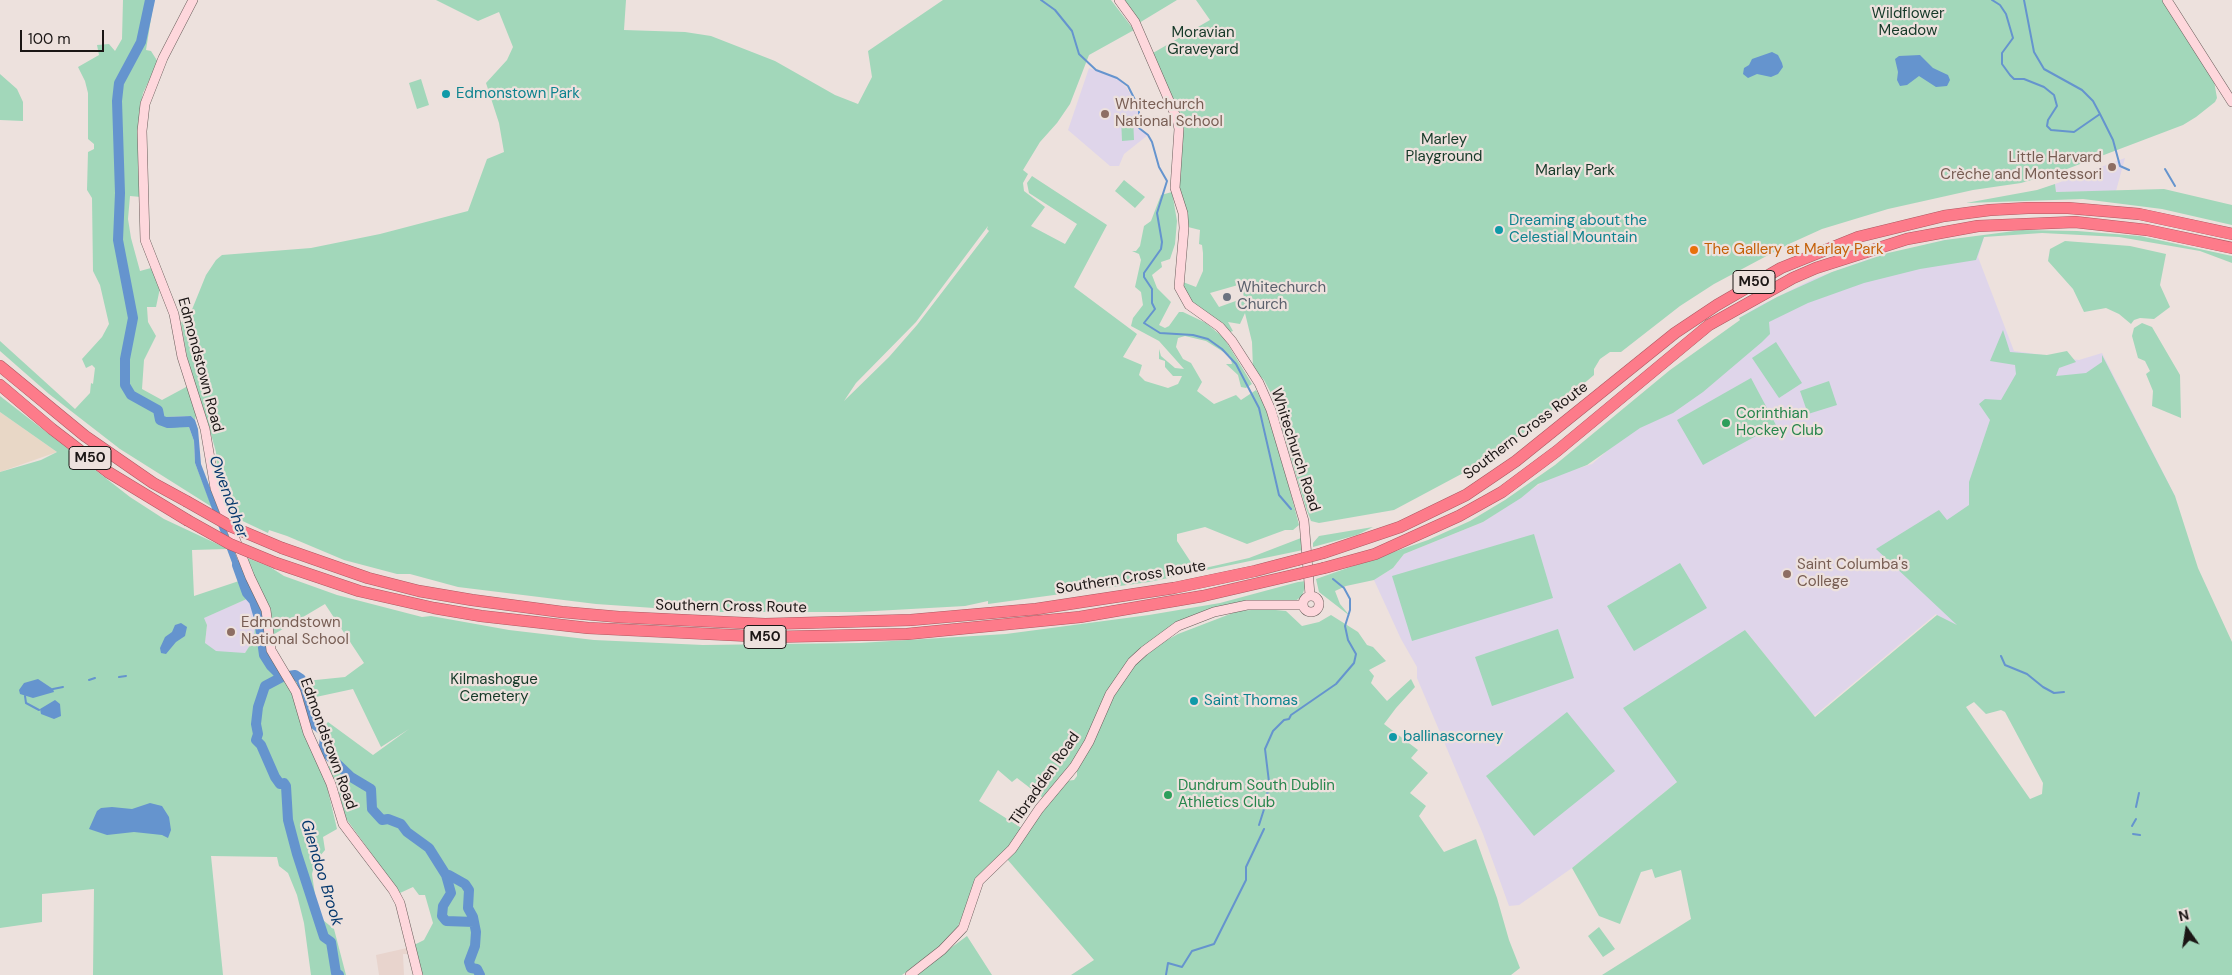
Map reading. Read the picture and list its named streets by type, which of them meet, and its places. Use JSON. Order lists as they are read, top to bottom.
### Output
{
  "streets": {
    "highway": ["M50", "Southern Cross Route"],
    "street": ["Edmondstown Road", "Whitechurch Road", "Tibradden Road"]
  },
  "crossings": [
    ["Whitechurch Road", "Tibradden Road"]
  ],
  "water": ["Owendoher", "Glendoo Brook"],
  "parks": [
    "Wildflower Meadow",
    "Moravian Graveyard",
    "Marley Playground",
    "Marlay Park",
    "Kilmashogue Cemetery"
  ],
  "places": [
    "Edmonstown Park",
    "Whitechurch National School",
    "Little Harvard Crèche and Montessori",
    "Dreaming about the Celestial Mountain",
    "The Gallery at Marlay Park",
    "Whitechurch Church",
    "Corinthian Hockey Club",
    "Saint Columba's College",
    "Edmondstown National School",
    "Saint Thomas",
    "ballinascorney",
    "Dundrum South Dublin Athletics Club"
  ],
  "scale_bar": "100 m",
  "north": "top"
}
